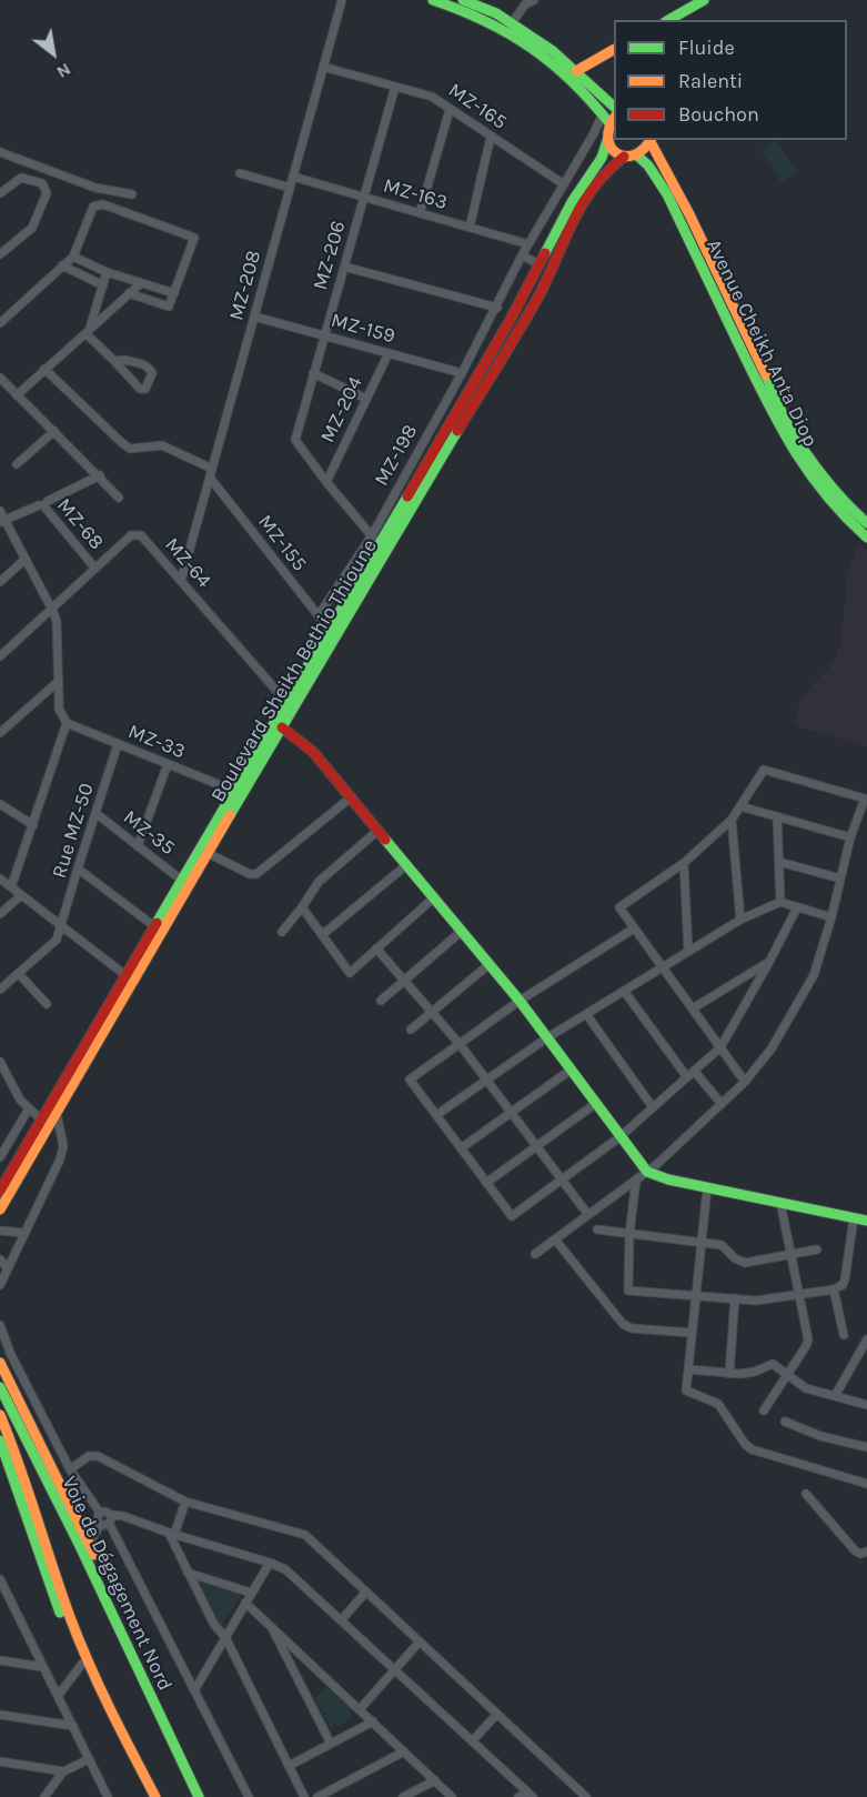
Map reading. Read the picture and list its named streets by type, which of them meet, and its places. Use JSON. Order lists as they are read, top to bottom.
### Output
{
  "streets": {
    "main road": ["Avenue Cheikh Anta Diop", "Boulevard Sheikh Bethio Thioune", "Voie de Dégagement Nord"],
    "street": [
      "MZ-165",
      "MZ-163",
      "MZ-206",
      "MZ-208",
      "MZ-159",
      "MZ-204",
      "MZ-198",
      "MZ-68",
      "MZ-155",
      "MZ-64",
      "MZ-33",
      "Rue MZ-50",
      "MZ-35"
    ]
  },
  "crossings": [
    ["MZ-165", "MZ-206"],
    ["MZ-165", "MZ-208"],
    ["MZ-165", "MZ-198"],
    ["MZ-163", "MZ-206"],
    ["MZ-163", "MZ-208"],
    ["MZ-163", "MZ-198"],
    ["MZ-206", "MZ-159"],
    ["MZ-206", "MZ-204"],
    ["MZ-208", "MZ-159"],
    ["MZ-208", "MZ-155"],
    ["MZ-208", "MZ-64"],
    ["MZ-159", "MZ-204"],
    ["MZ-159", "MZ-198"],
    ["MZ-198", "MZ-155"],
    ["MZ-198", "Boulevard Sheikh Bethio Thioune"],
    ["MZ-68", "MZ-64"],
    ["MZ-155", "Boulevard Sheikh Bethio Thioune"],
    ["MZ-64", "Boulevard Sheikh Bethio Thioune"],
    ["Boulevard Sheikh Bethio Thioune", "MZ-33"],
    ["Boulevard Sheikh Bethio Thioune", "MZ-35"],
    ["MZ-33", "Rue MZ-50"],
    ["Rue MZ-50", "MZ-35"]
  ],
  "legend": ["Fluide", "Ralenti", "Bouchon"],
  "north": "bottom right"
}
